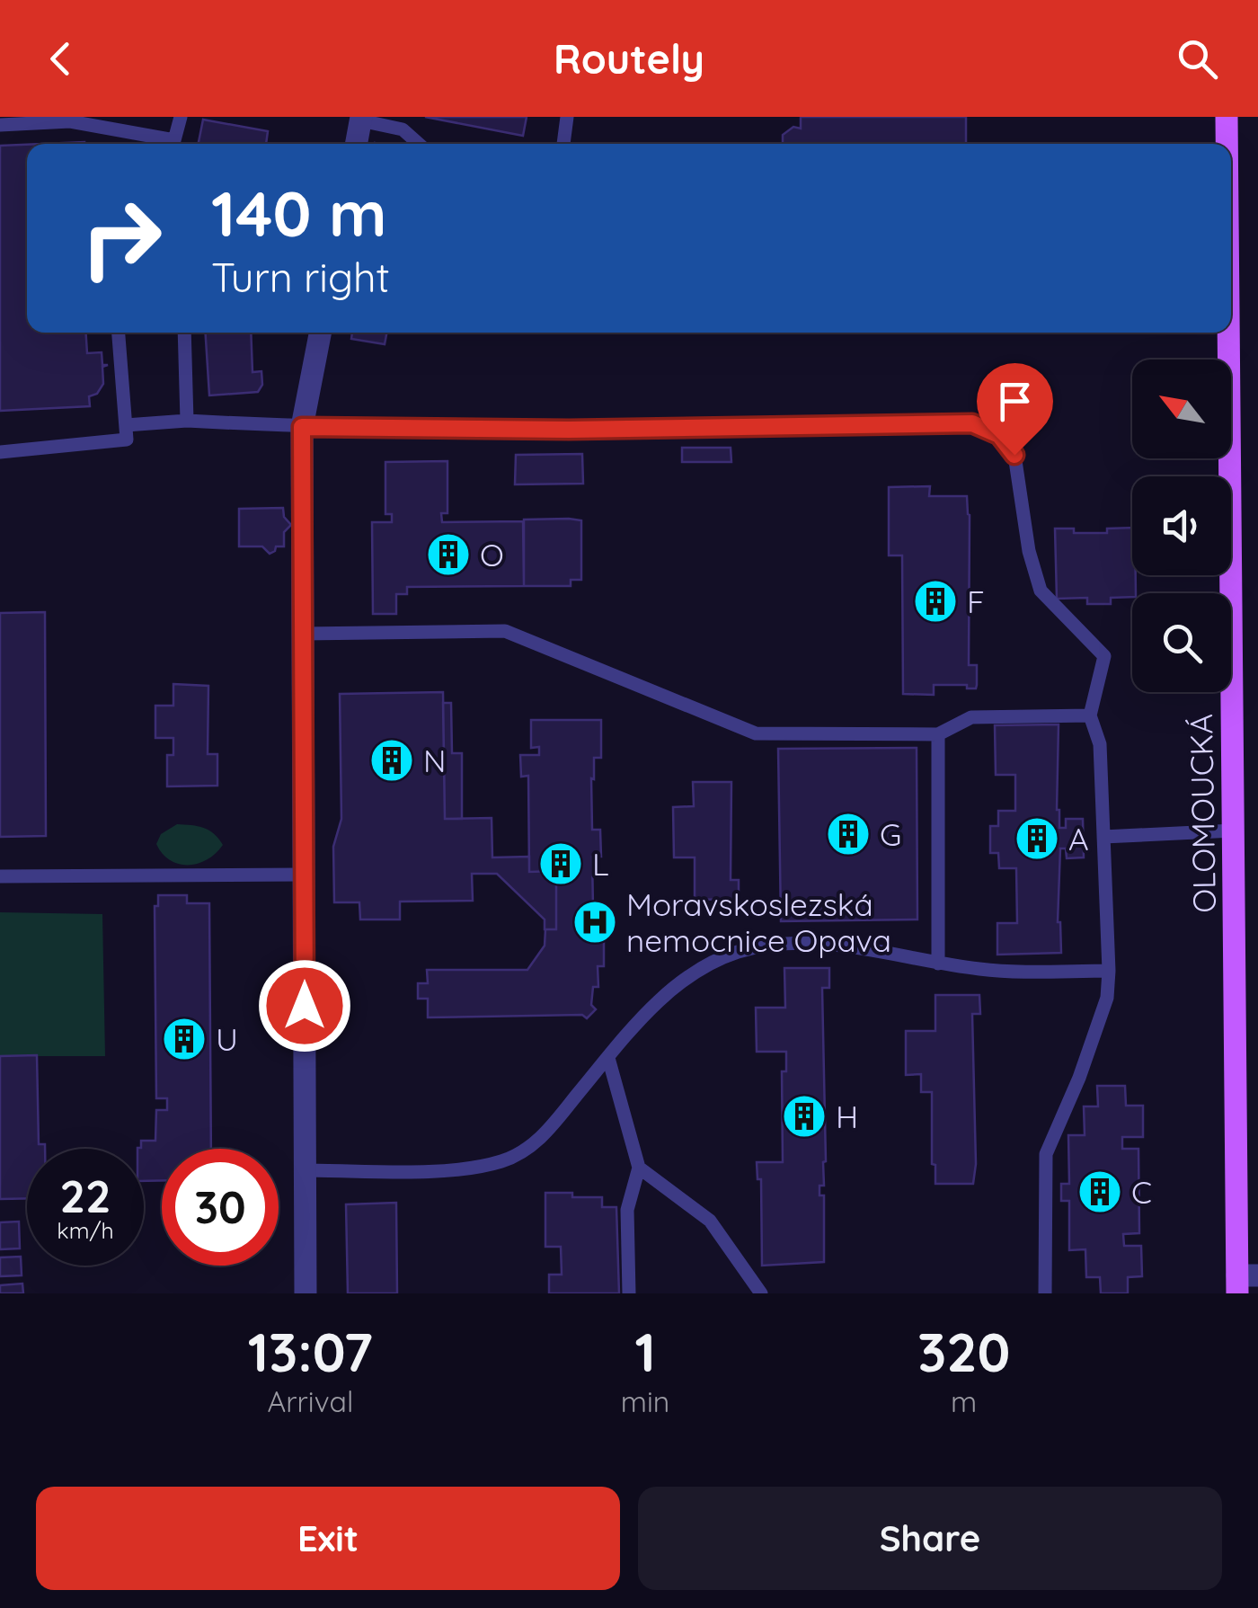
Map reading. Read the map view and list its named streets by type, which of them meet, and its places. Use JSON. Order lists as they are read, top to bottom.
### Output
{
  "streets": {
    "main road": ["OLOMOUCKÁ"]
  },
  "places": {
    "building": [
      "O",
      "F",
      "N",
      "G",
      "A",
      "L",
      "U",
      "H",
      "C"
    ],
    "hospital": ["Moravskoslezská nemocnice Opava"]
  },
  "north": "top left",
  "page": {
    "header": "Routely",
    "turn": ["140 m", "Turn right"],
    "speed": "22 km/h",
    "limit": "30",
    "eta": [
      "13:07",
      "Arrival",
      "1",
      "min",
      "320",
      "m"
    ],
    "buttons": ["Exit", "Share"]
  }
}
